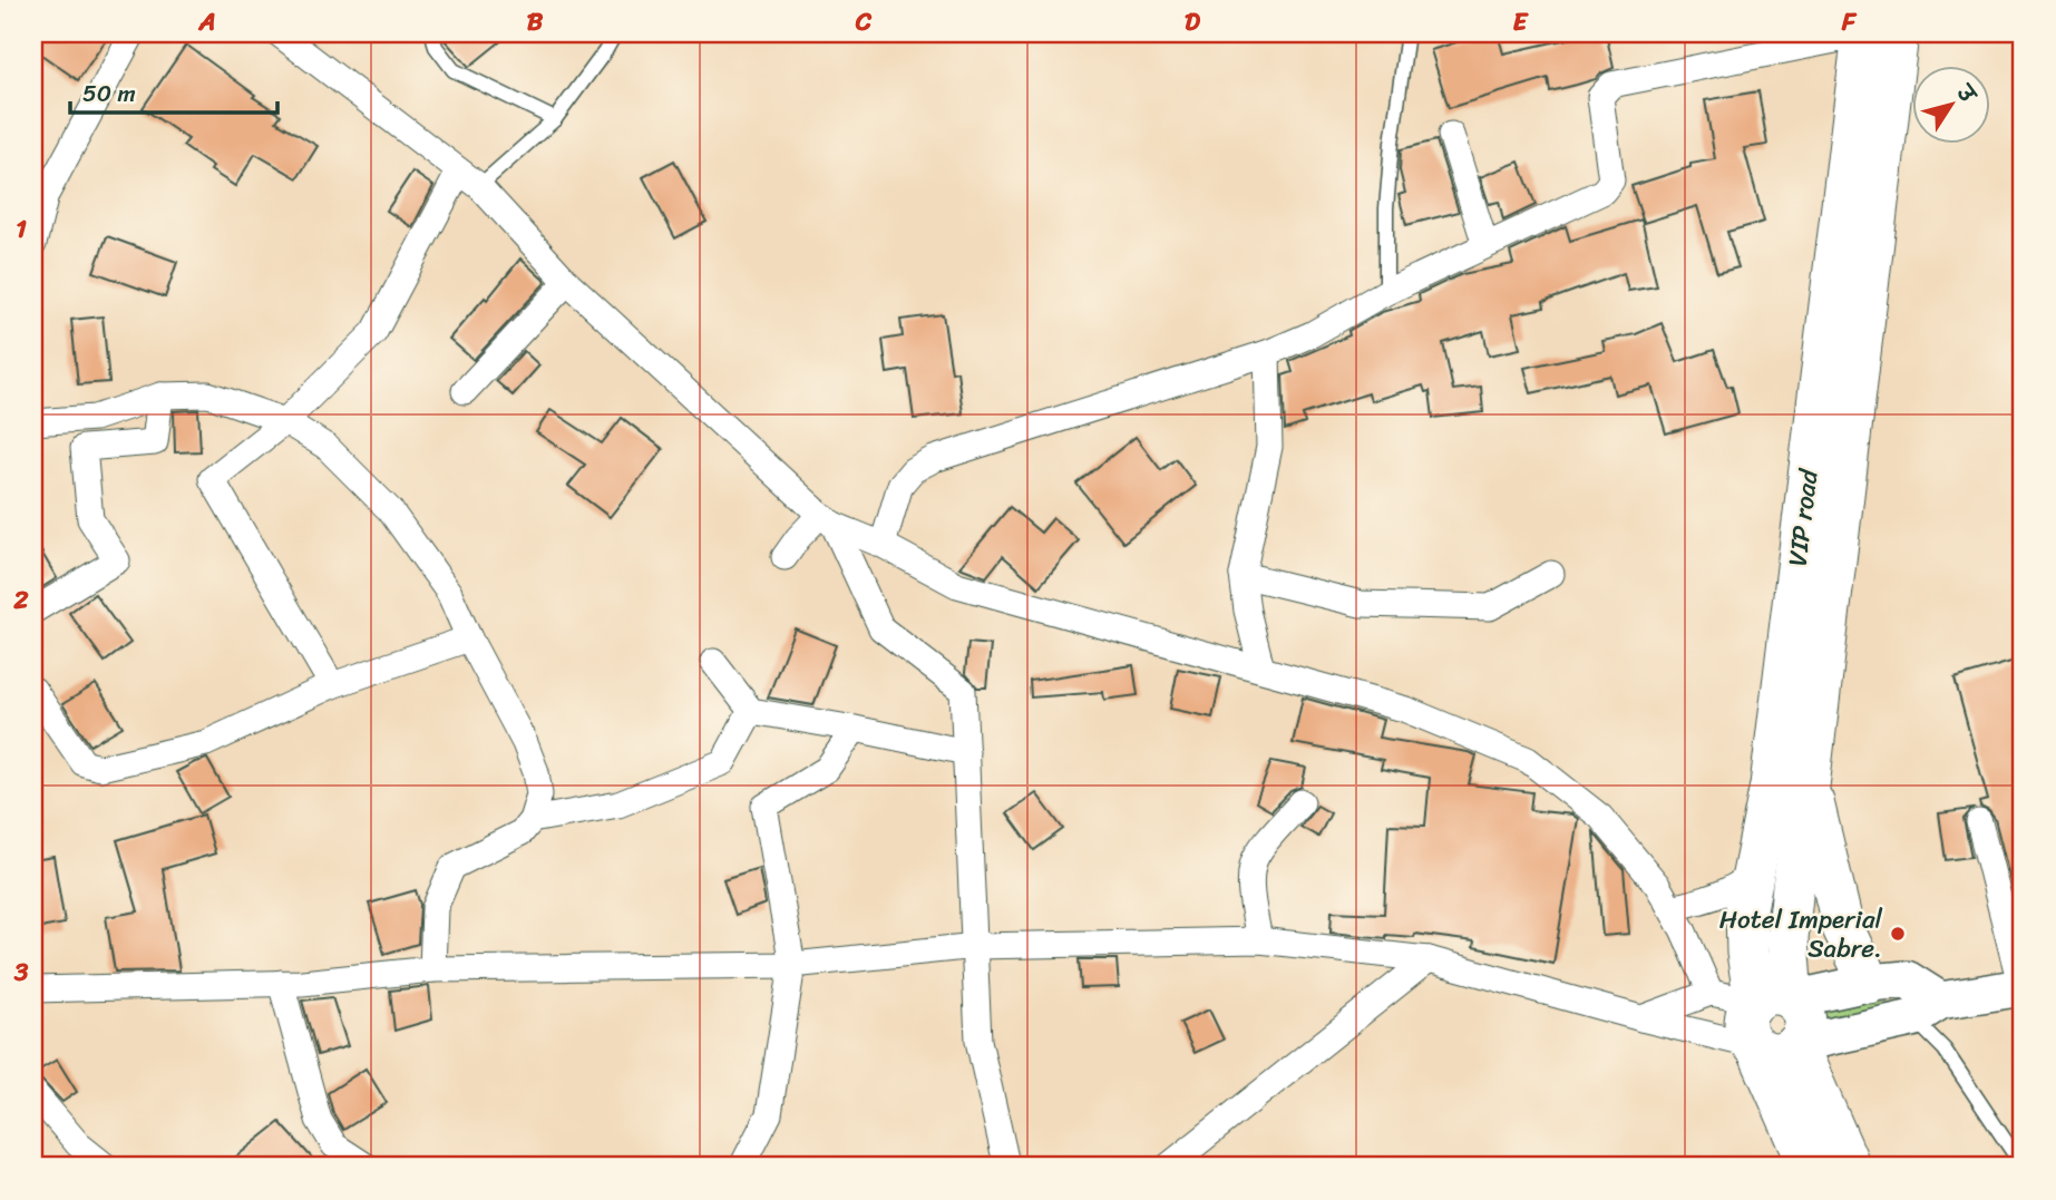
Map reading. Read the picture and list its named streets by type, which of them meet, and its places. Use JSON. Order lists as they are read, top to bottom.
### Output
{
  "streets": {
    "main road": ["VIP road"]
  },
  "places": ["Hotel Imperial Sabre."],
  "scale_bar": "50 m",
  "north": "top right",
  "grid": {
    "columns": [
      "A",
      "B",
      "C",
      "D",
      "E",
      "F"
    ],
    "rows": ["1", "2", "3"]
  }
}
